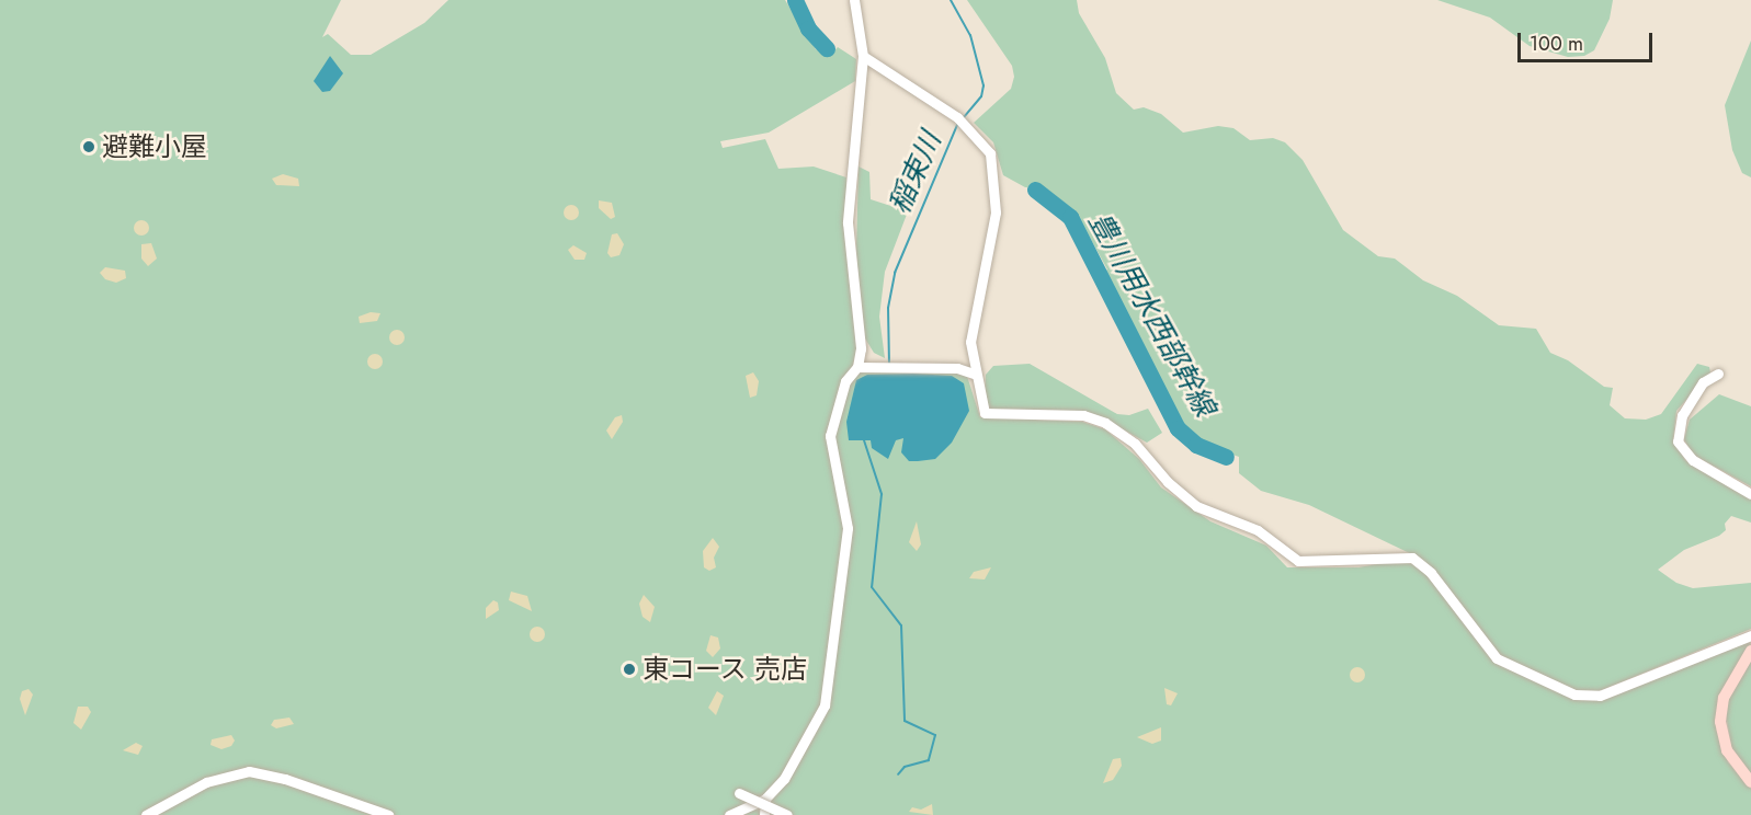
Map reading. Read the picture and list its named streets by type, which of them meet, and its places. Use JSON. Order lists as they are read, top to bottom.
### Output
{
  "water": ["稲束川", "豊川用水西部幹線"],
  "places": ["避難小屋", "東コース 売店"],
  "scale_bar": "100 m"
}
